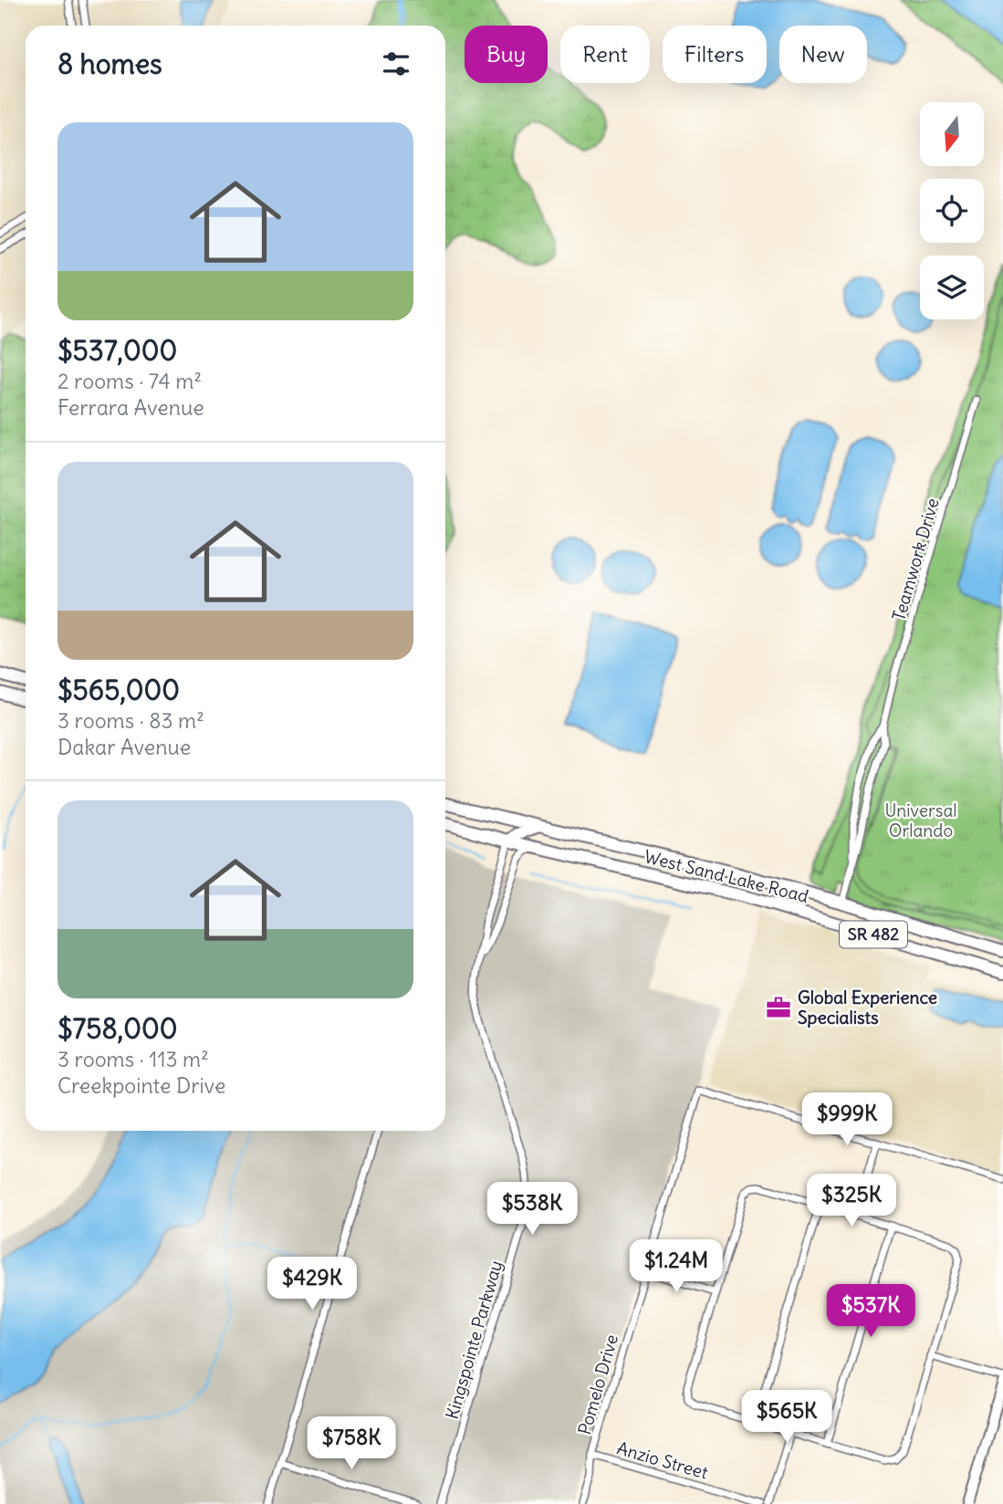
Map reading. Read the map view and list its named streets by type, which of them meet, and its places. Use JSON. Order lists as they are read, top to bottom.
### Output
{
  "streets": {
    "main road": ["West Sand Lake Road", "SR 482"],
    "street": [
      "Teamwork Drive",
      "Kingspointe Parkway",
      "Pomelo Drive",
      "Anzio Street"
    ]
  },
  "crossings": [
    ["Teamwork Drive", "West Sand Lake Road"],
    ["West Sand Lake Road", "Kingspointe Parkway"],
    ["Pomelo Drive", "Anzio Street"]
  ],
  "parks": ["Universal Orlando"],
  "places": {
    "office": ["Global Experience Specialists"]
  },
  "north": "bottom",
  "page": {
    "chip": [
      "Buy",
      "Rent",
      "Filters",
      "New"
    ],
    "heading": "8 homes",
    "list": [
      {
        "name": "$537,000",
        "note": "2 rooms · 74 m² · Ferrara Avenue"
      },
      {
        "name": "$565,000",
        "note": "3 rooms · 83 m² · Dakar Avenue"
      },
      {
        "name": "$758,000",
        "note": "3 rooms · 113 m² · Creekpointe Drive"
      }
    ],
    "price": [
      "$999K",
      "$325K",
      "$538K",
      "$1.24M",
      "$429K",
      "$537K",
      "$565K",
      "$758K"
    ]
  }
}
